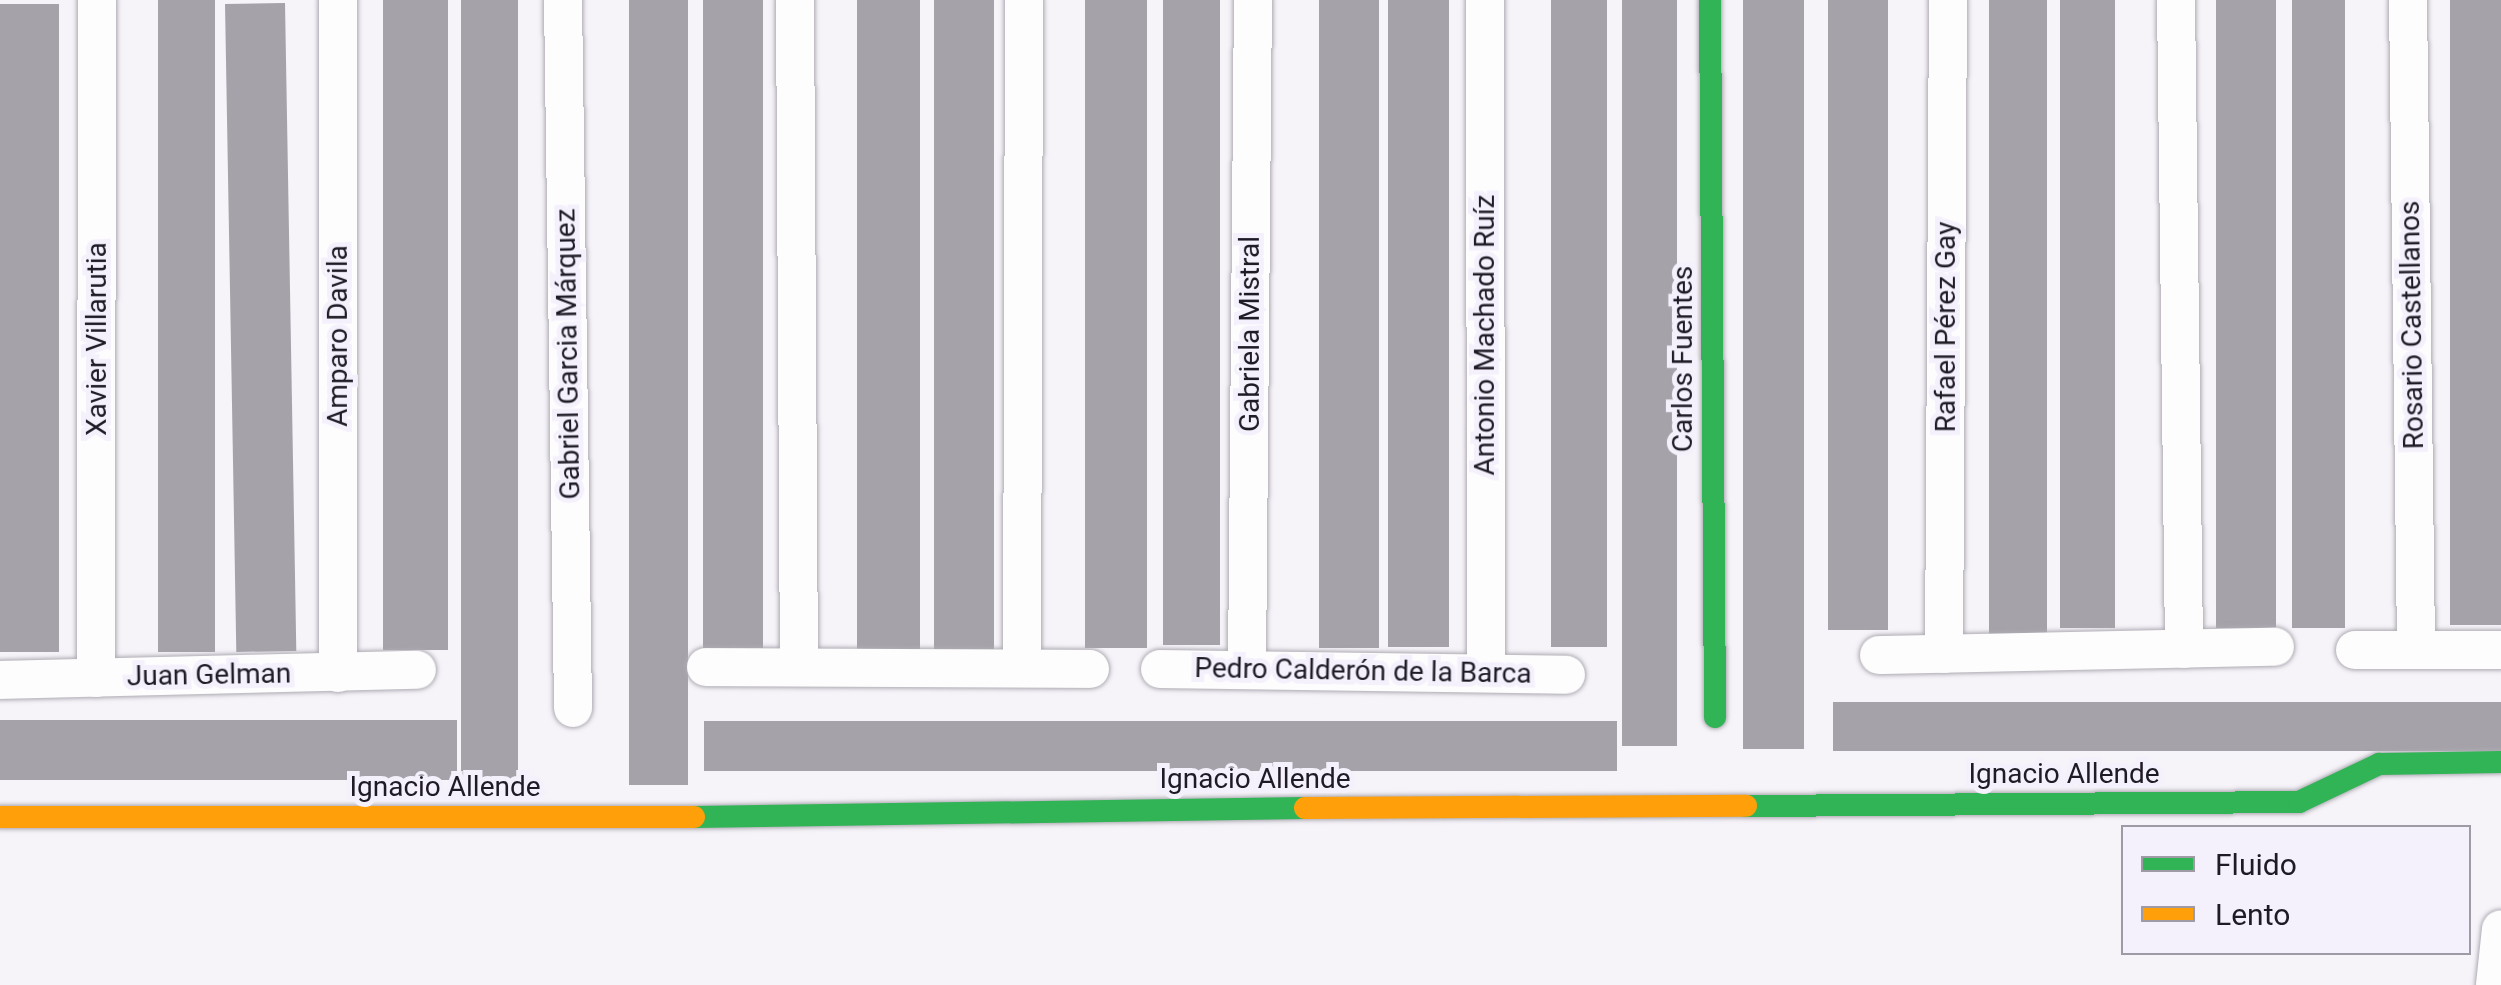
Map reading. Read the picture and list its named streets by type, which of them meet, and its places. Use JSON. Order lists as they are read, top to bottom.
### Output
{
  "streets": {
    "street": [
      "Rosario Castellanos",
      "Rafael Pérez Gay",
      "Gabriela Mistral",
      "Antonio Machado Ruíz",
      "Amparo Davila",
      "Xavier Villarutia",
      "Gabriel Garcia Márquez",
      "Carlos Fuentes",
      "Pedro Calderón de la Barca",
      "Juan Gelman",
      "Ignacio Allende"
    ]
  },
  "crossings": [
    ["Gabriela Mistral", "Pedro Calderón de la Barca"],
    ["Antonio Machado Ruíz", "Pedro Calderón de la Barca"],
    ["Amparo Davila", "Juan Gelman"],
    ["Xavier Villarutia", "Juan Gelman"]
  ],
  "legend": ["Fluido", "Lento"]
}
